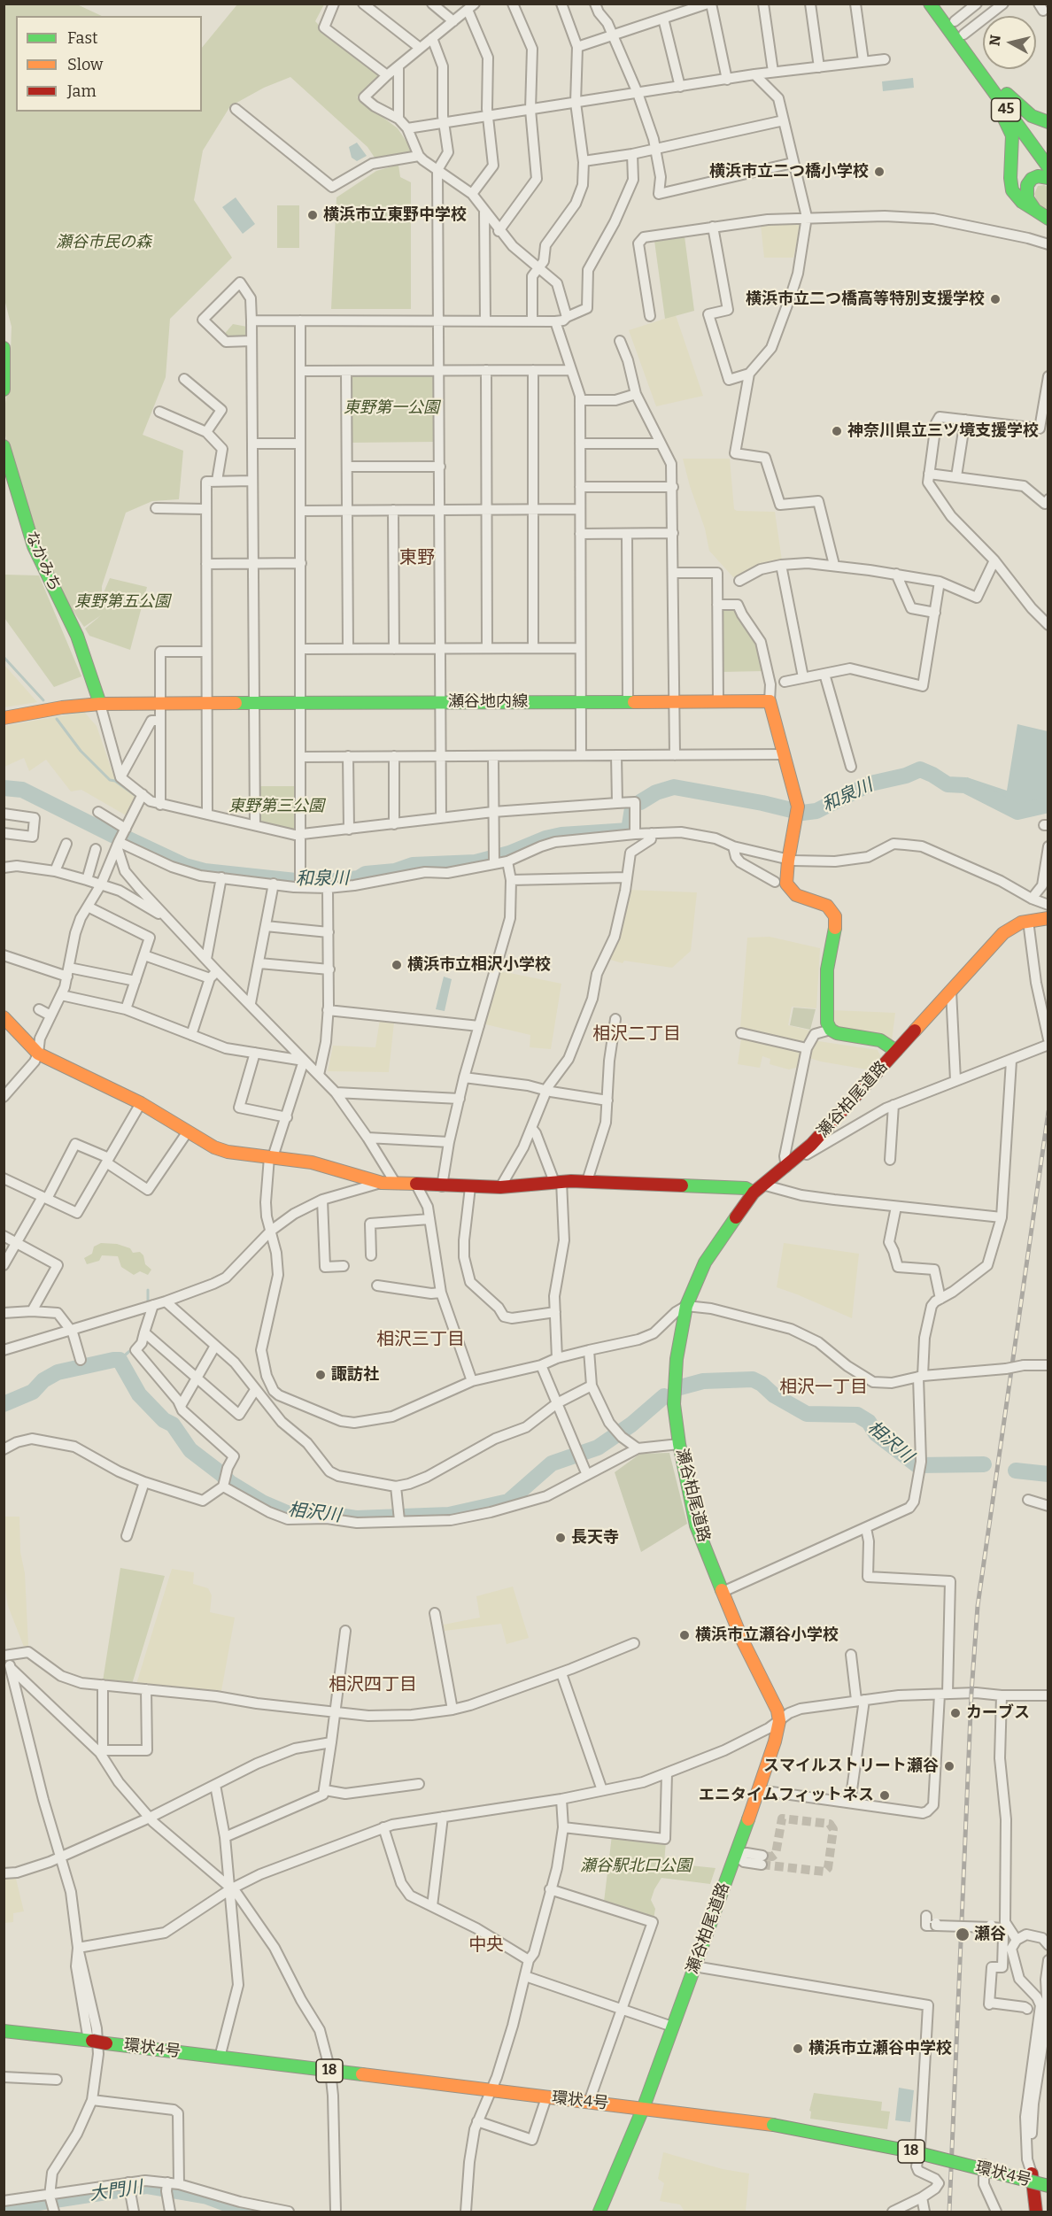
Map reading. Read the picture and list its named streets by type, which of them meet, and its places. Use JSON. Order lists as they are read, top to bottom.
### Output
{
  "streets": {
    "main road": [
      "45",
      "なかみち",
      "瀬谷地内線",
      "瀬谷柏尾道路",
      "環状4号",
      "18"
    ]
  },
  "crossings": [
    ["なかみち", "瀬谷地内線"],
    ["瀬谷柏尾道路", "環状4号"],
    ["環状4号", "18"]
  ],
  "districts": [
    "東野",
    "相沢二丁目",
    "相沢三丁目",
    "相沢一丁目",
    "相沢四丁目",
    "中央"
  ],
  "water": ["和泉川", "相沢川", "大門川"],
  "parks": [
    "瀬谷市民の森",
    "東野第一公園",
    "東野第五公園",
    "東野第三公園",
    "瀬谷駅北口公園"
  ],
  "places": [
    "横浜市立二つ橋小学校",
    "横浜市立東野中学校",
    "横浜市立二つ橋高等特別支援学校",
    "神奈川県立三ツ境支援学校",
    "横浜市立相沢小学校",
    "諏訪社",
    "長天寺",
    "横浜市立瀬谷小学校",
    "カーブス",
    "スマイルストリート瀬谷",
    "エニタイムフィットネス",
    "瀬谷",
    "横浜市立瀬谷中学校"
  ],
  "legend": ["Fast", "Slow", "Jam"],
  "north": "left"
}
